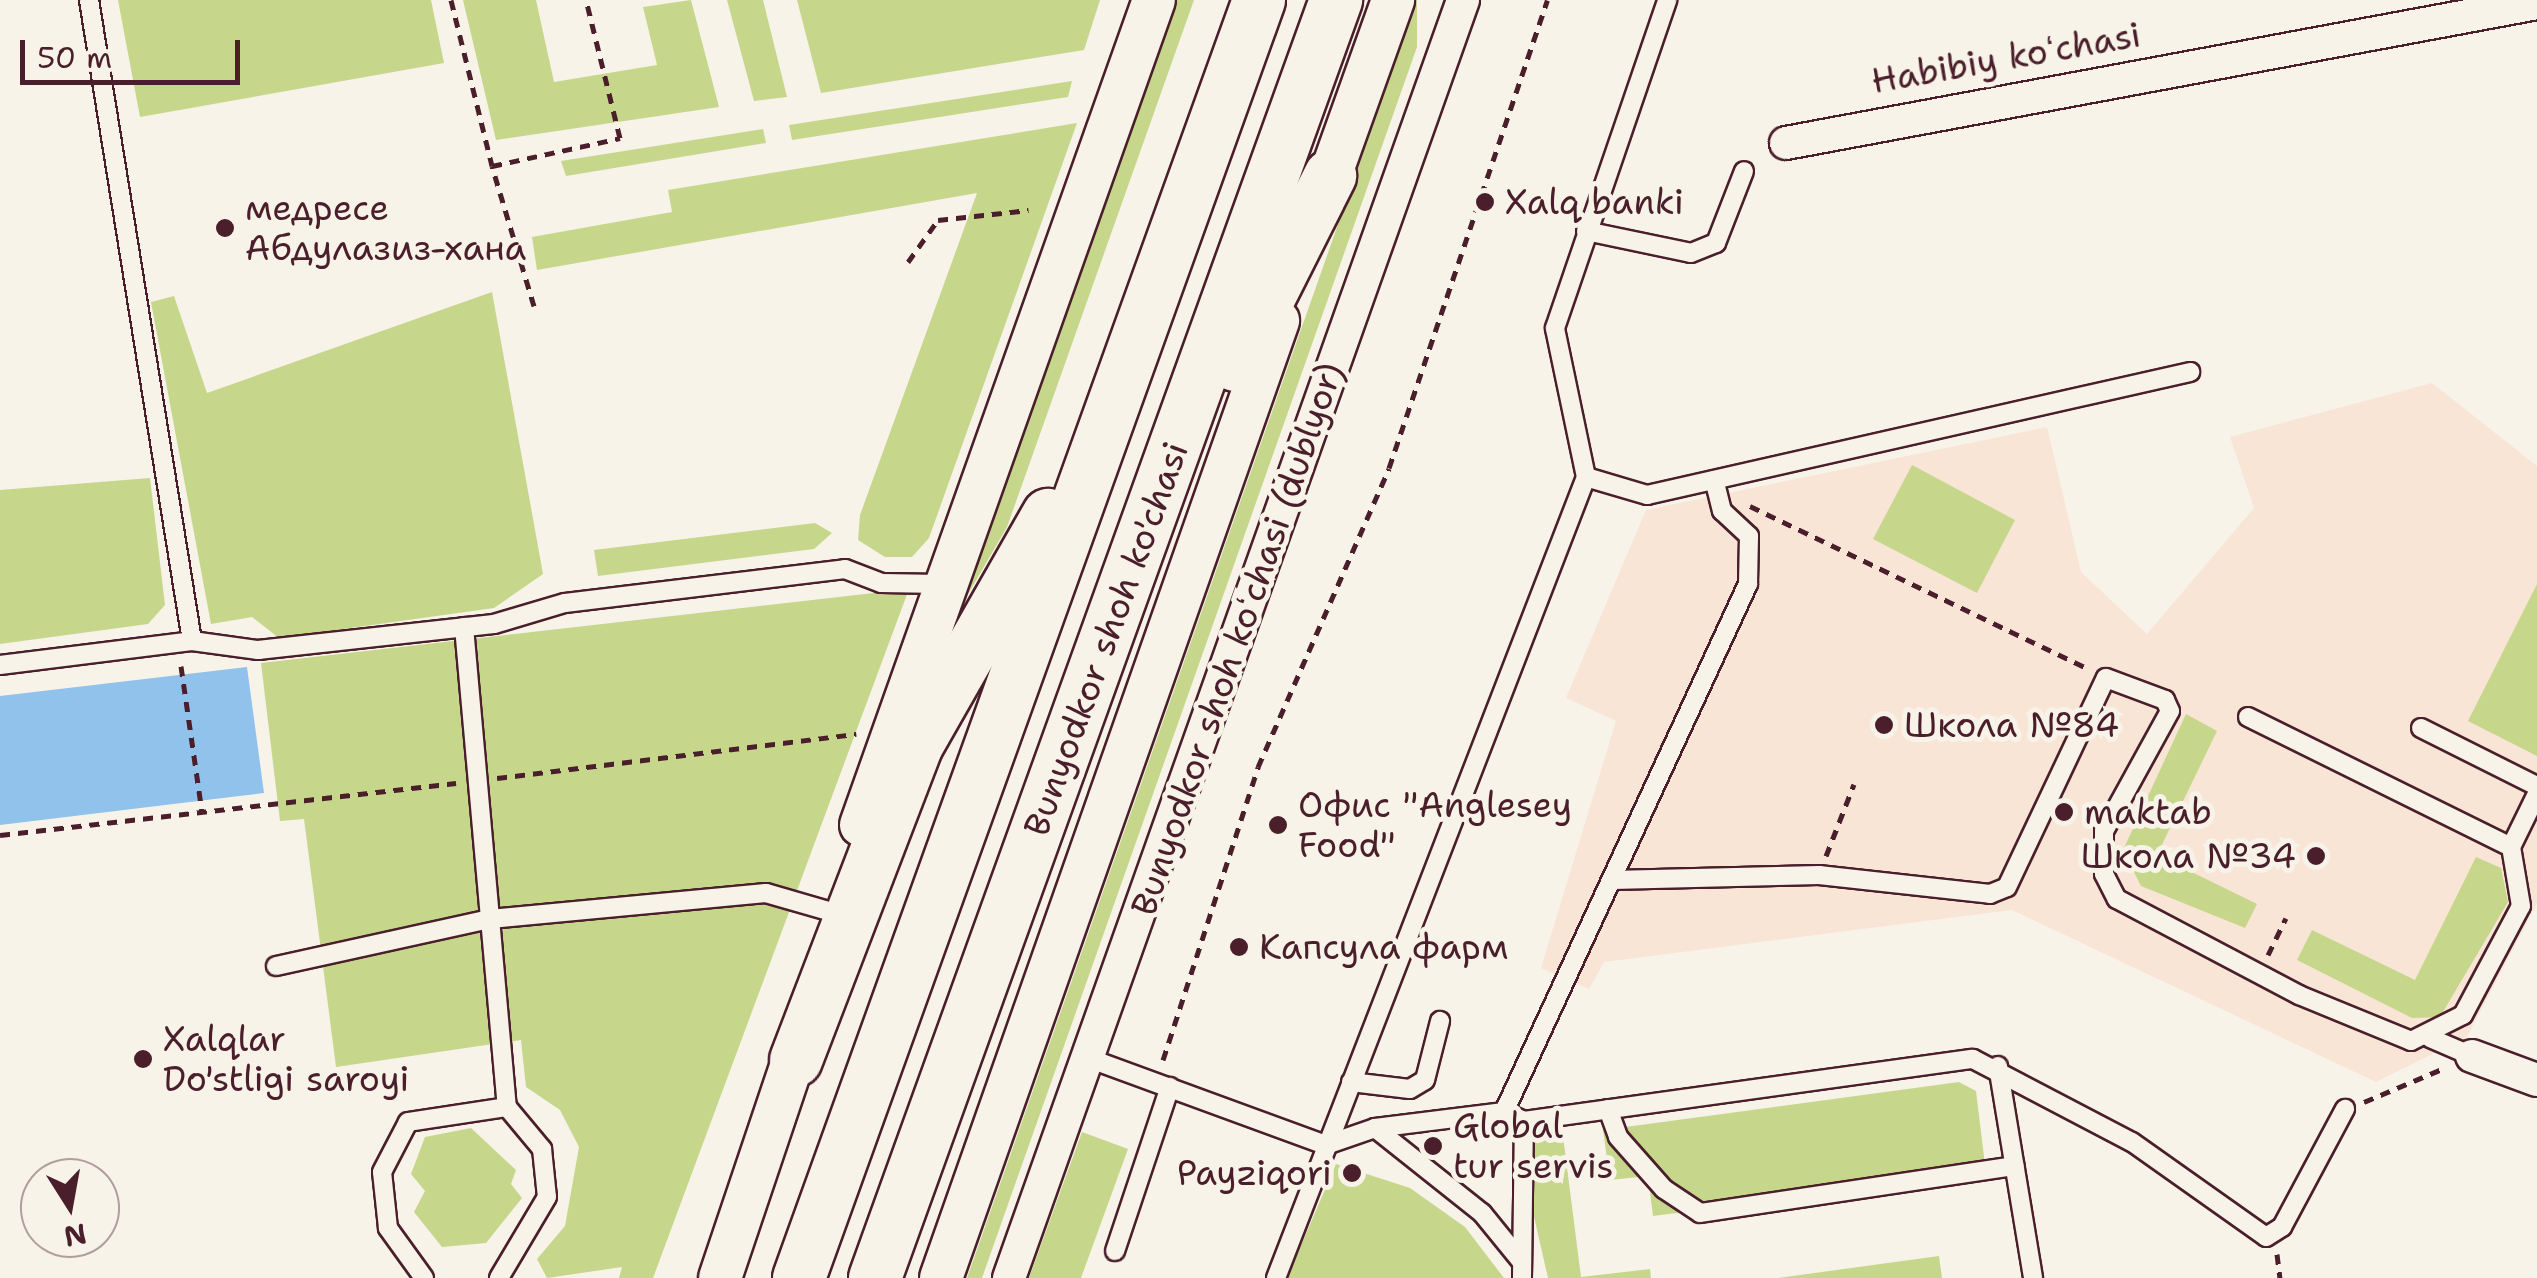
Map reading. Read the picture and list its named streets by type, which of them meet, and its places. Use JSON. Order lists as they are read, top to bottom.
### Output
{
  "streets": {
    "main road": ["Bunyodkor shoh ko'chasi"],
    "street": ["Habibiy koʻchasi", "Bunyodkor shoh koʻchasi (dublyor)"]
  },
  "places": [
    "Xalq banki",
    "медресе Абдулазиз-хана",
    "Школа №84",
    "maktab",
    "Офис \"Anglesey Food\"",
    "Школа №34",
    "Капсула фарм",
    "Xalqlar Do'stligi saroyi",
    "Global tur servis",
    "Payziqori"
  ],
  "scale_bar": "50 m",
  "north": "bottom"
}
